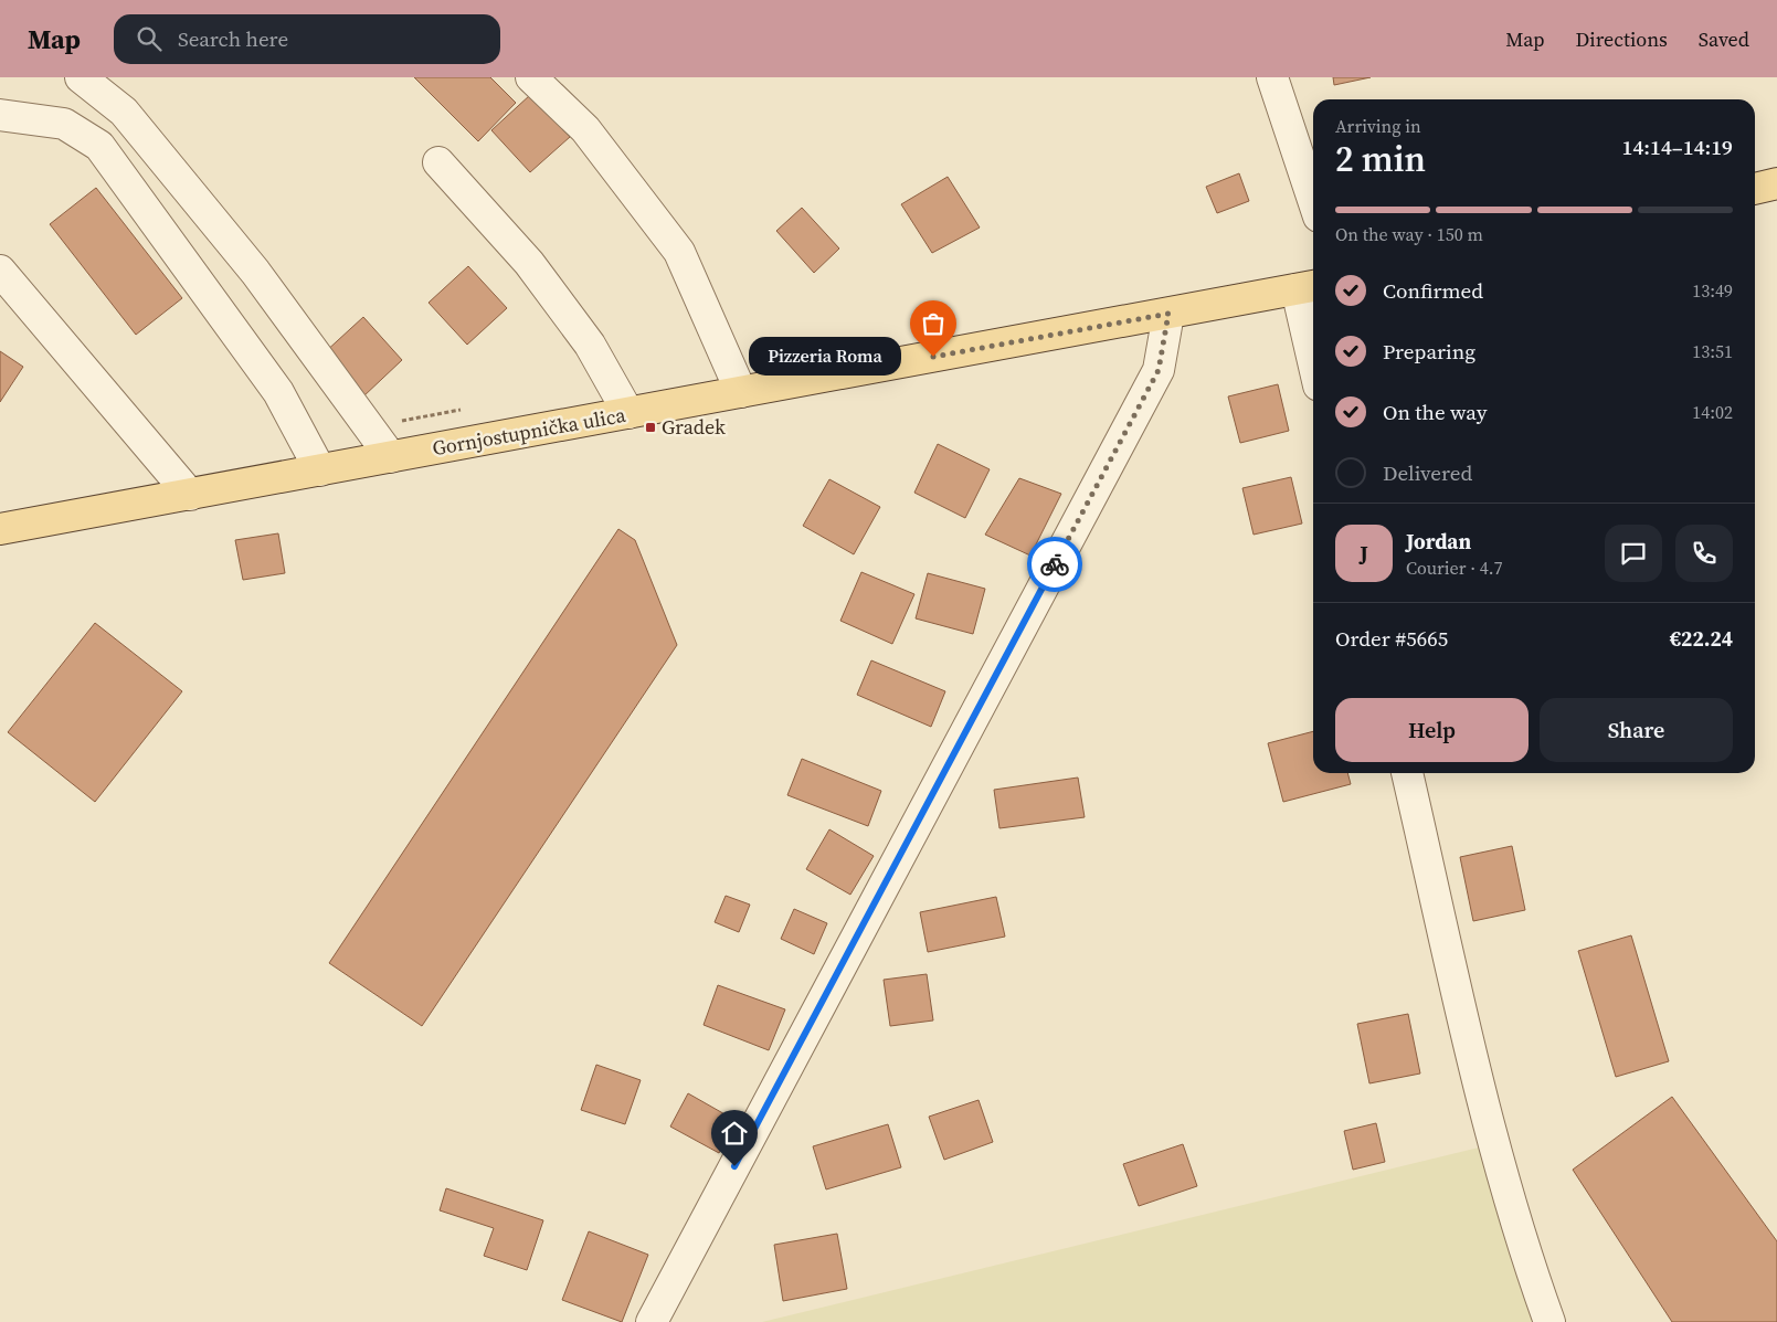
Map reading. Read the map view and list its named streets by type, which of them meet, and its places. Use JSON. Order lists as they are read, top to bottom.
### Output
{
  "streets": {
    "main road": ["Gornjostupnička ulica"]
  },
  "places": {
    "other": ["Pizzeria Roma"],
    "transit": ["Gradek"]
  },
  "page": {
    "header": "Map",
    "search": "Search here",
    "nav": ["Map", "Directions", "Saved"],
    "heading": ["2 min", "Arriving in", "14:14–14:19"],
    "panel": [
      "Jordan",
      "Courier · 4.7",
      "Order #5665",
      "€22.24"
    ],
    "bar": "On the way · 150 m",
    "list": [
      ["Confirmed", "13:49"],
      ["Preparing", "13:51"],
      ["On the way", "14:02"],
      "Delivered"
    ],
    "bubble": "Pizzeria Roma",
    "round": "J",
    "buttons": ["Help", "Share"]
  }
}
